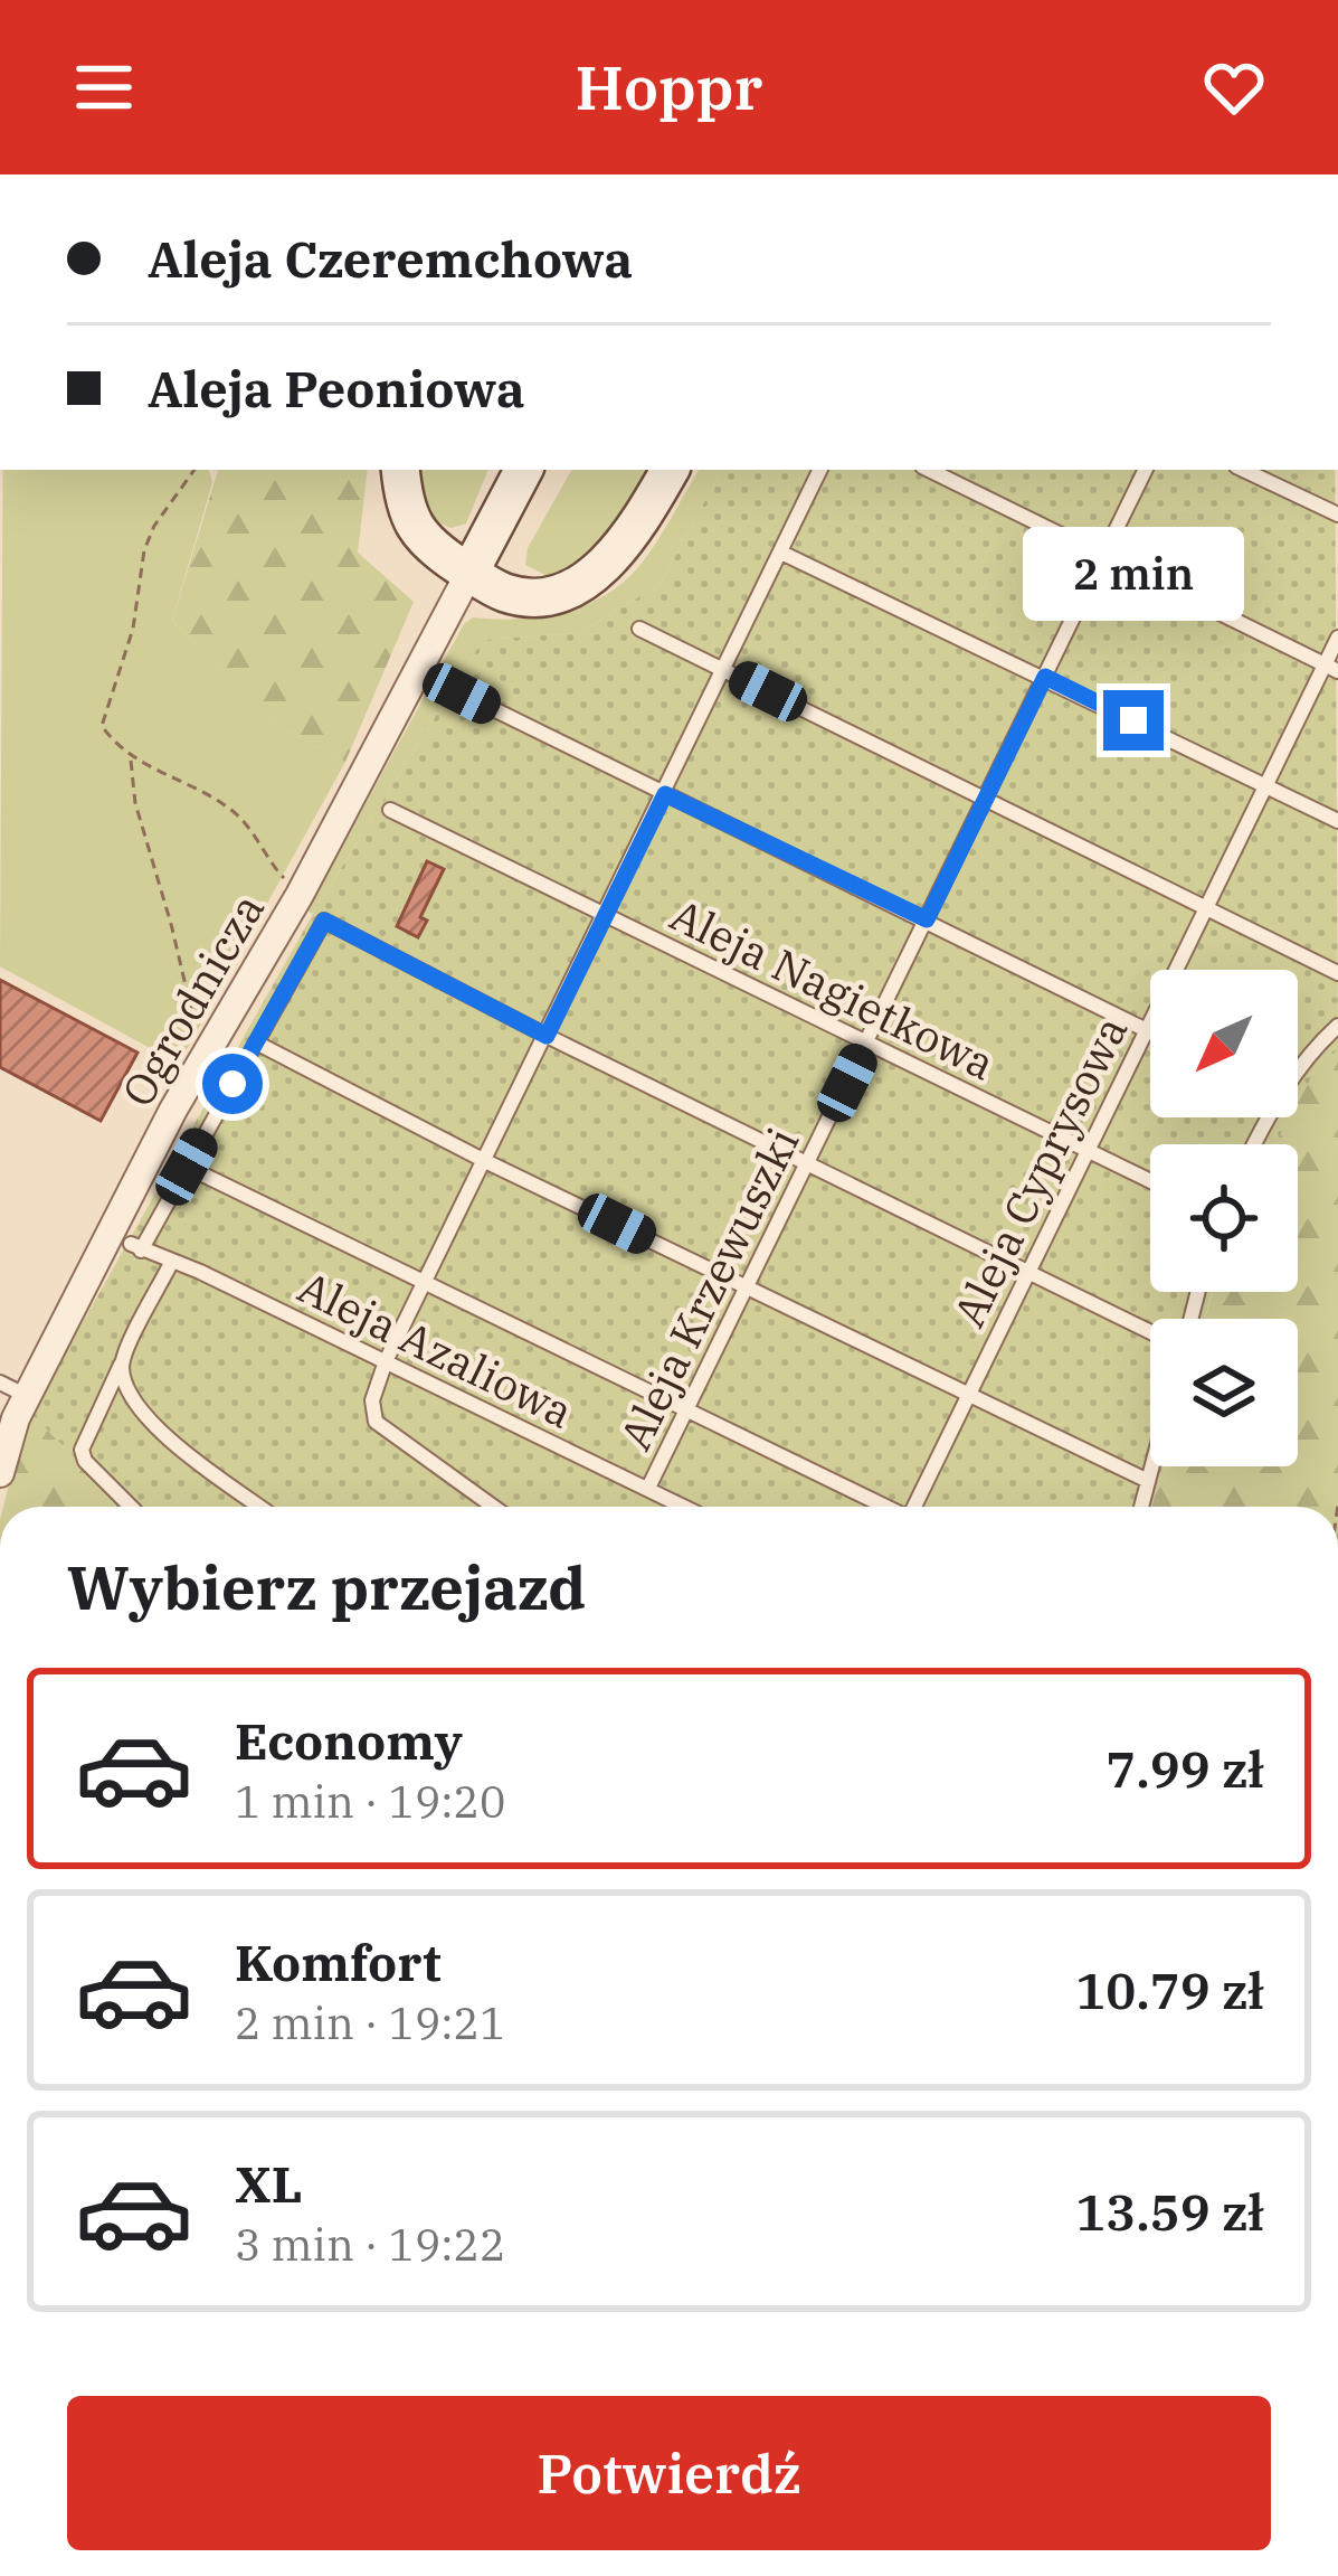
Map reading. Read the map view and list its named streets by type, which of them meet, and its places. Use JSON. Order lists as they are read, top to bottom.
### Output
{
  "streets": {
    "street": ["Ogrodnicza"],
    "lane": [
      "Aleja Nagietkowa",
      "Aleja Cyprysowa",
      "Aleja Krzewuszki",
      "Aleja Azaliowa"
    ]
  },
  "crossings": [
    ["Aleja Nagietkowa", "Aleja Cyprysowa"],
    ["Aleja Nagietkowa", "Aleja Krzewuszki"],
    ["Aleja Krzewuszki", "Aleja Azaliowa"]
  ],
  "north": "bottom left",
  "page": {
    "header": "Hoppr",
    "banner": ["Aleja Czeremchowa", "Aleja Peoniowa"],
    "bubble": "2 min",
    "heading": "Wybierz przejazd",
    "list": [
      {
        "name": "Economy",
        "note": "1 min · 19:20",
        "value": "7.99 zł"
      },
      {
        "name": "Komfort",
        "note": "2 min · 19:21",
        "value": "10.79 zł"
      },
      {
        "name": "XL",
        "note": "3 min · 19:22",
        "value": "13.59 zł"
      }
    ],
    "buttons": "Potwierdź"
  }
}
